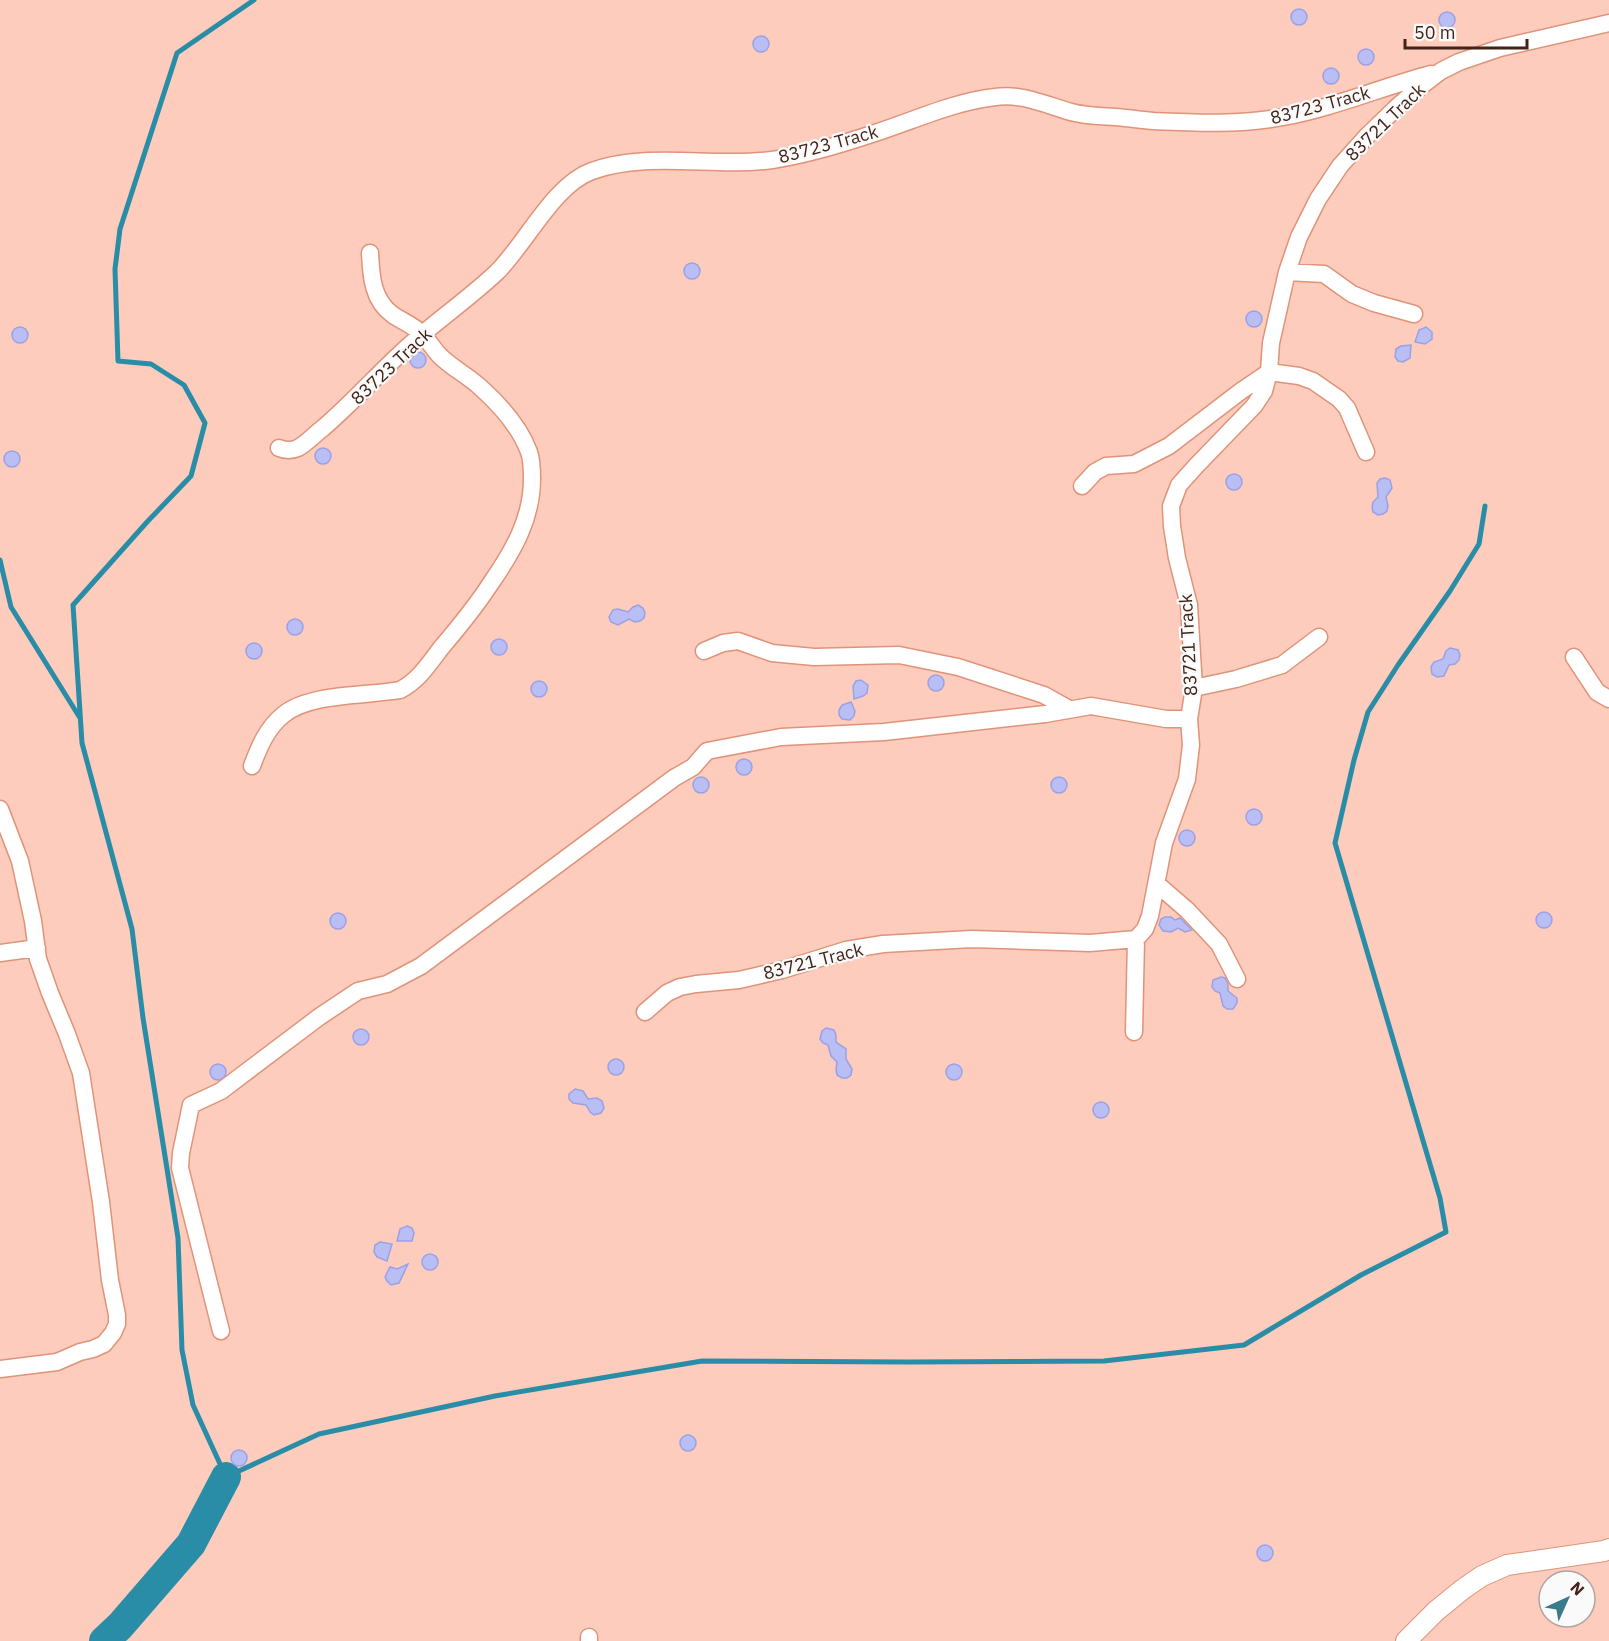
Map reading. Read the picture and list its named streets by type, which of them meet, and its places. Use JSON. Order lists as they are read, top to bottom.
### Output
{
  "streets": {
    "street": ["83723 Track", "83721 Track"]
  },
  "crossings": [
    ["83723 Track", "83721 Track"]
  ],
  "scale_bar": "50 m",
  "north": "top right"
}
